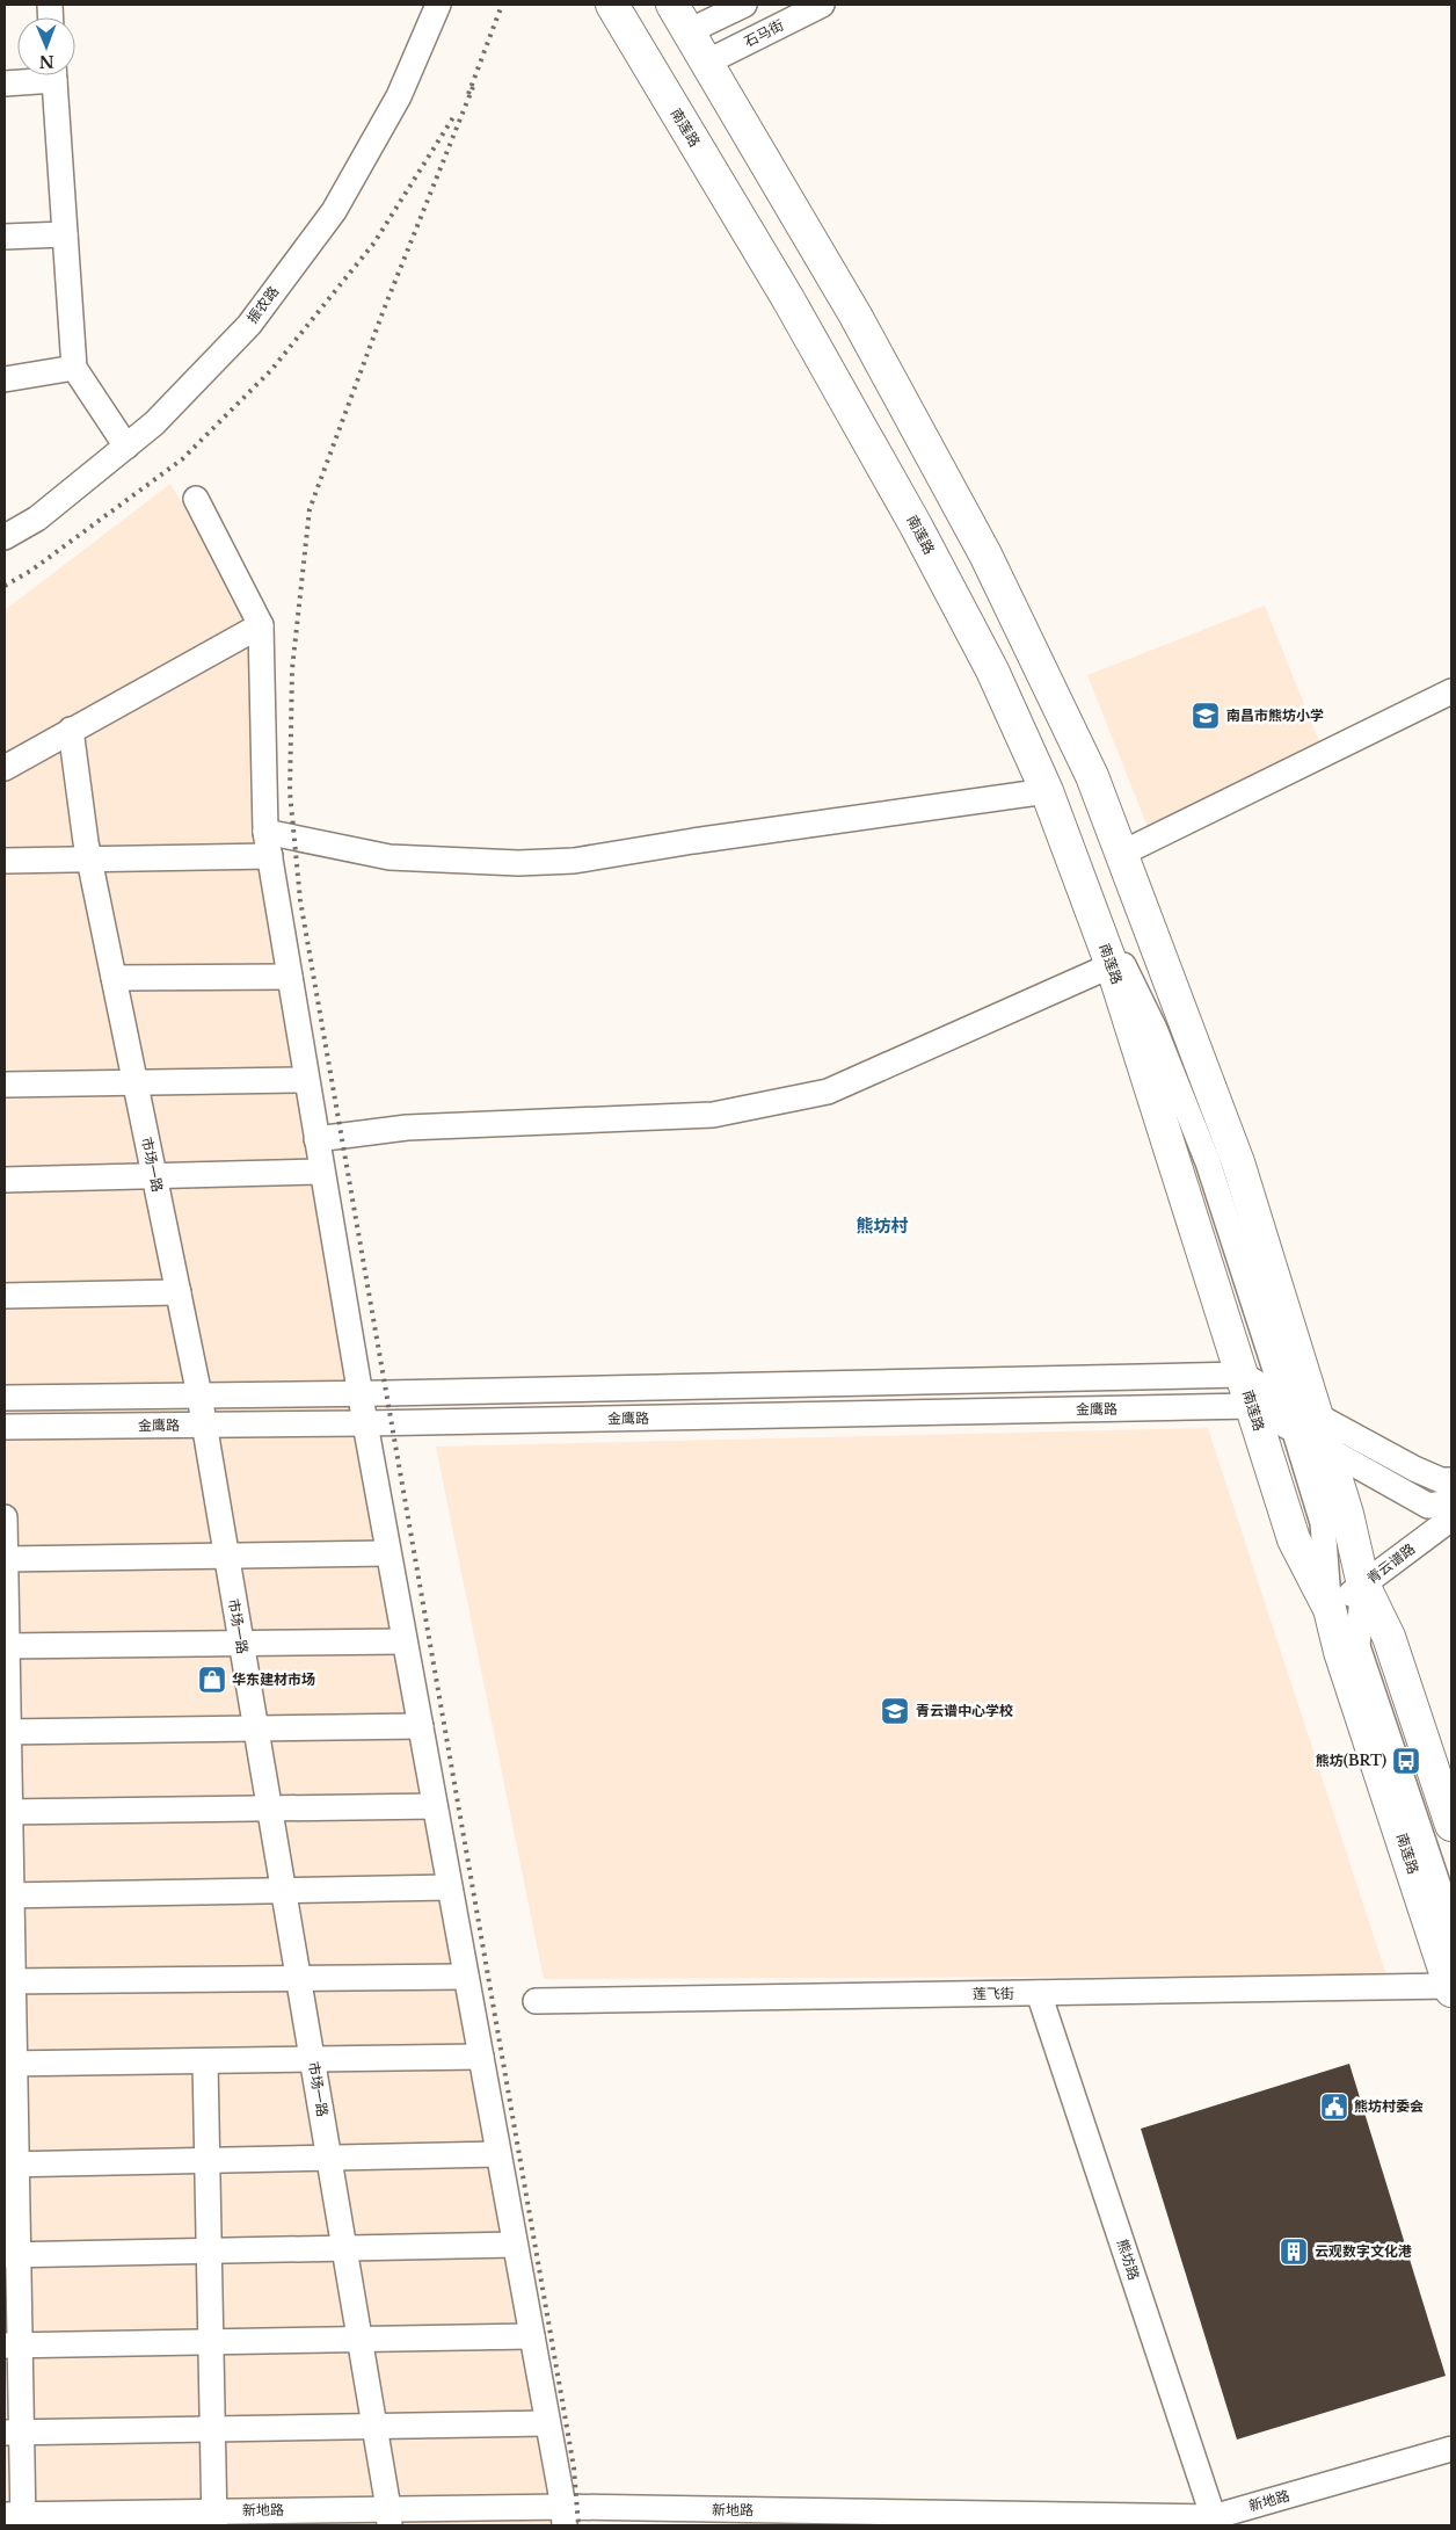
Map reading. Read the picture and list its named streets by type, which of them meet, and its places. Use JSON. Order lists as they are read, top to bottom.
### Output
{
  "streets": {
    "highway": ["南莲路"],
    "street": [
      "石马街",
      "振农路",
      "市场一路",
      "金鹰路",
      "青云谱路",
      "莲飞街",
      "熊坊路",
      "新地路"
    ]
  },
  "crossings": [
    ["南莲路", "金鹰路"],
    ["南莲路", "青云谱路"],
    ["南莲路", "莲飞街"],
    ["市场一路", "金鹰路"],
    ["市场一路", "新地路"],
    ["莲飞街", "熊坊路"],
    ["熊坊路", "新地路"]
  ],
  "districts": ["熊坊村"],
  "places": {
    "school or university": ["南昌市熊坊小学", "青云谱中心学校"],
    "shop": ["华东建材市场"],
    "bus stop": ["熊坊(BRT)"],
    "public building": ["熊坊村委会"],
    "building": ["云观数字文化港"]
  },
  "north": "bottom"
}
